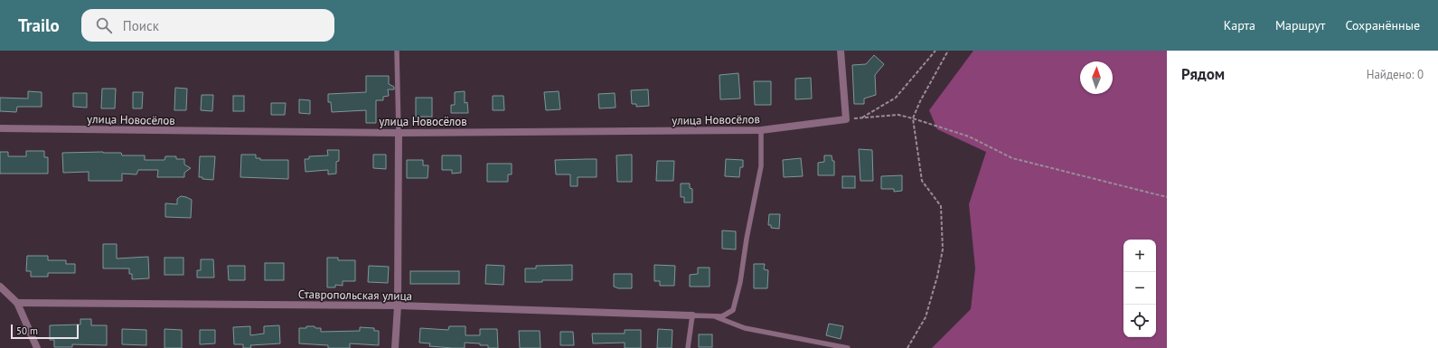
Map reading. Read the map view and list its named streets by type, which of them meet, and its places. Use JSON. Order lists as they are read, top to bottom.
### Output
{
  "streets": {
    "street": ["улица Новосёлов", "Ставропольская улица"]
  },
  "scale_bar": "50 m",
  "north": "top",
  "page": {
    "header": "Trailo",
    "search": "Поиск",
    "nav": ["Карта", "Маршрут", "Сохранённые"],
    "heading": ["Рядом", "Найдено: 0"],
    "map_buttons": ["+", "−"],
    "scale": "50 m"
  }
}
